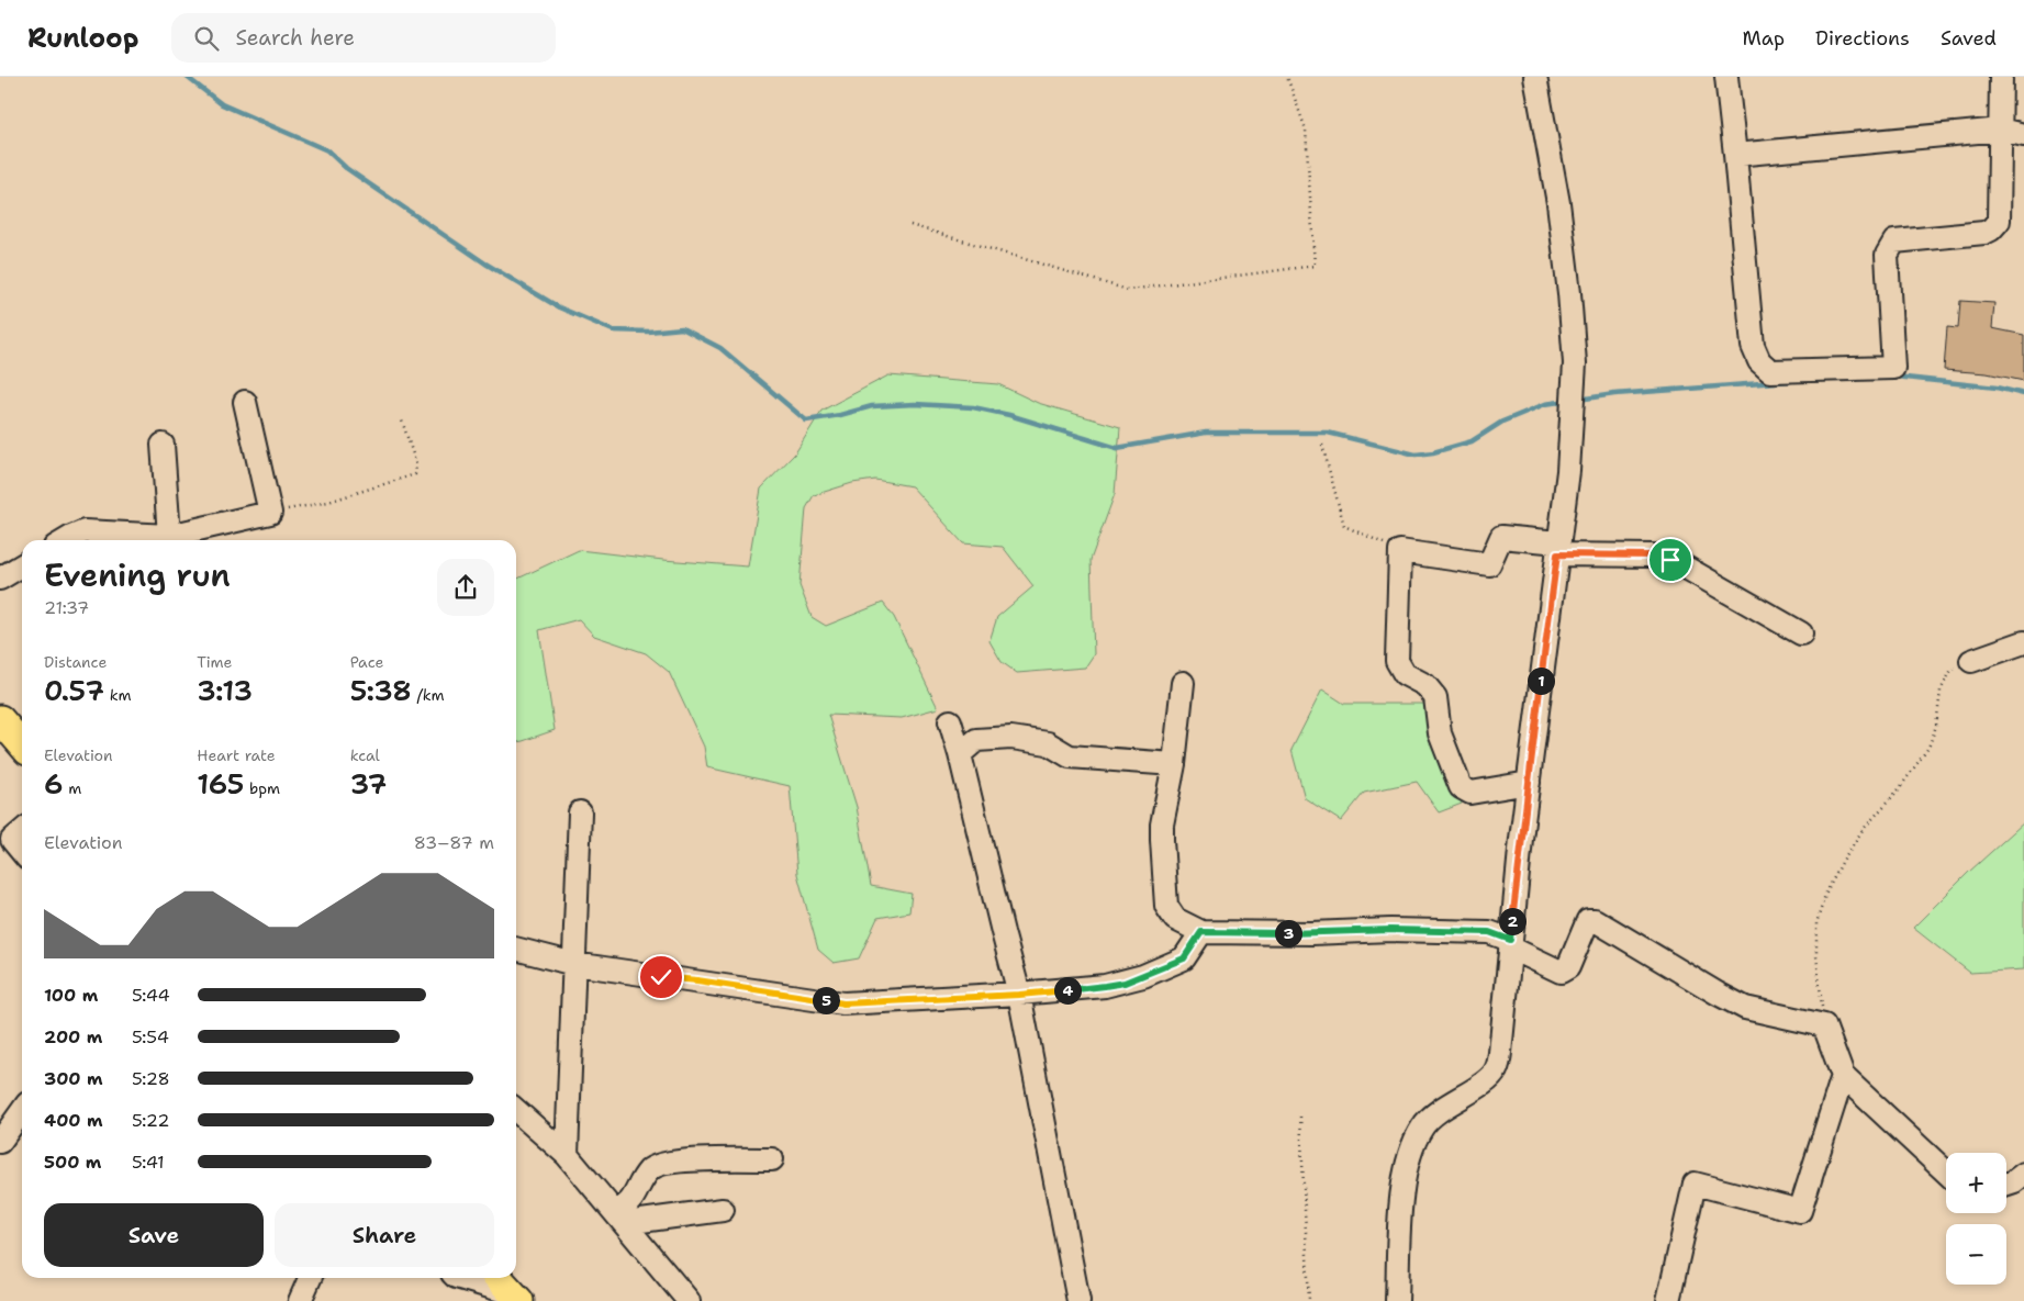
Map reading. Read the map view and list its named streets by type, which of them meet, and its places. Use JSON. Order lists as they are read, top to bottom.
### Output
{
  "page": {
    "header": "Runloop",
    "search": "Search here",
    "nav": ["Map", "Directions", "Saved"],
    "heading": ["Evening run", "21:37"],
    "stats": [
      ["Distance", "0.57 km"],
      ["Time", "3:13"],
      ["Pace", "5:38 /km"],
      ["Elevation", "6 m"],
      ["Heart rate", "165 bpm"],
      ["kcal", "37"]
    ],
    "pins": [
      "1",
      "2",
      "3",
      "4",
      "5"
    ],
    "chart": ["Elevation", "83–87 m"],
    "list": [
      {
        "name": "100 m",
        "note": "5:44"
      },
      {
        "name": "200 m",
        "note": "5:54"
      },
      {
        "name": "300 m",
        "note": "5:28"
      },
      {
        "name": "400 m",
        "note": "5:22"
      },
      {
        "name": "500 m",
        "note": "5:41"
      }
    ],
    "map_buttons": ["+", "−"],
    "buttons": ["Save", "Share"]
  }
}
